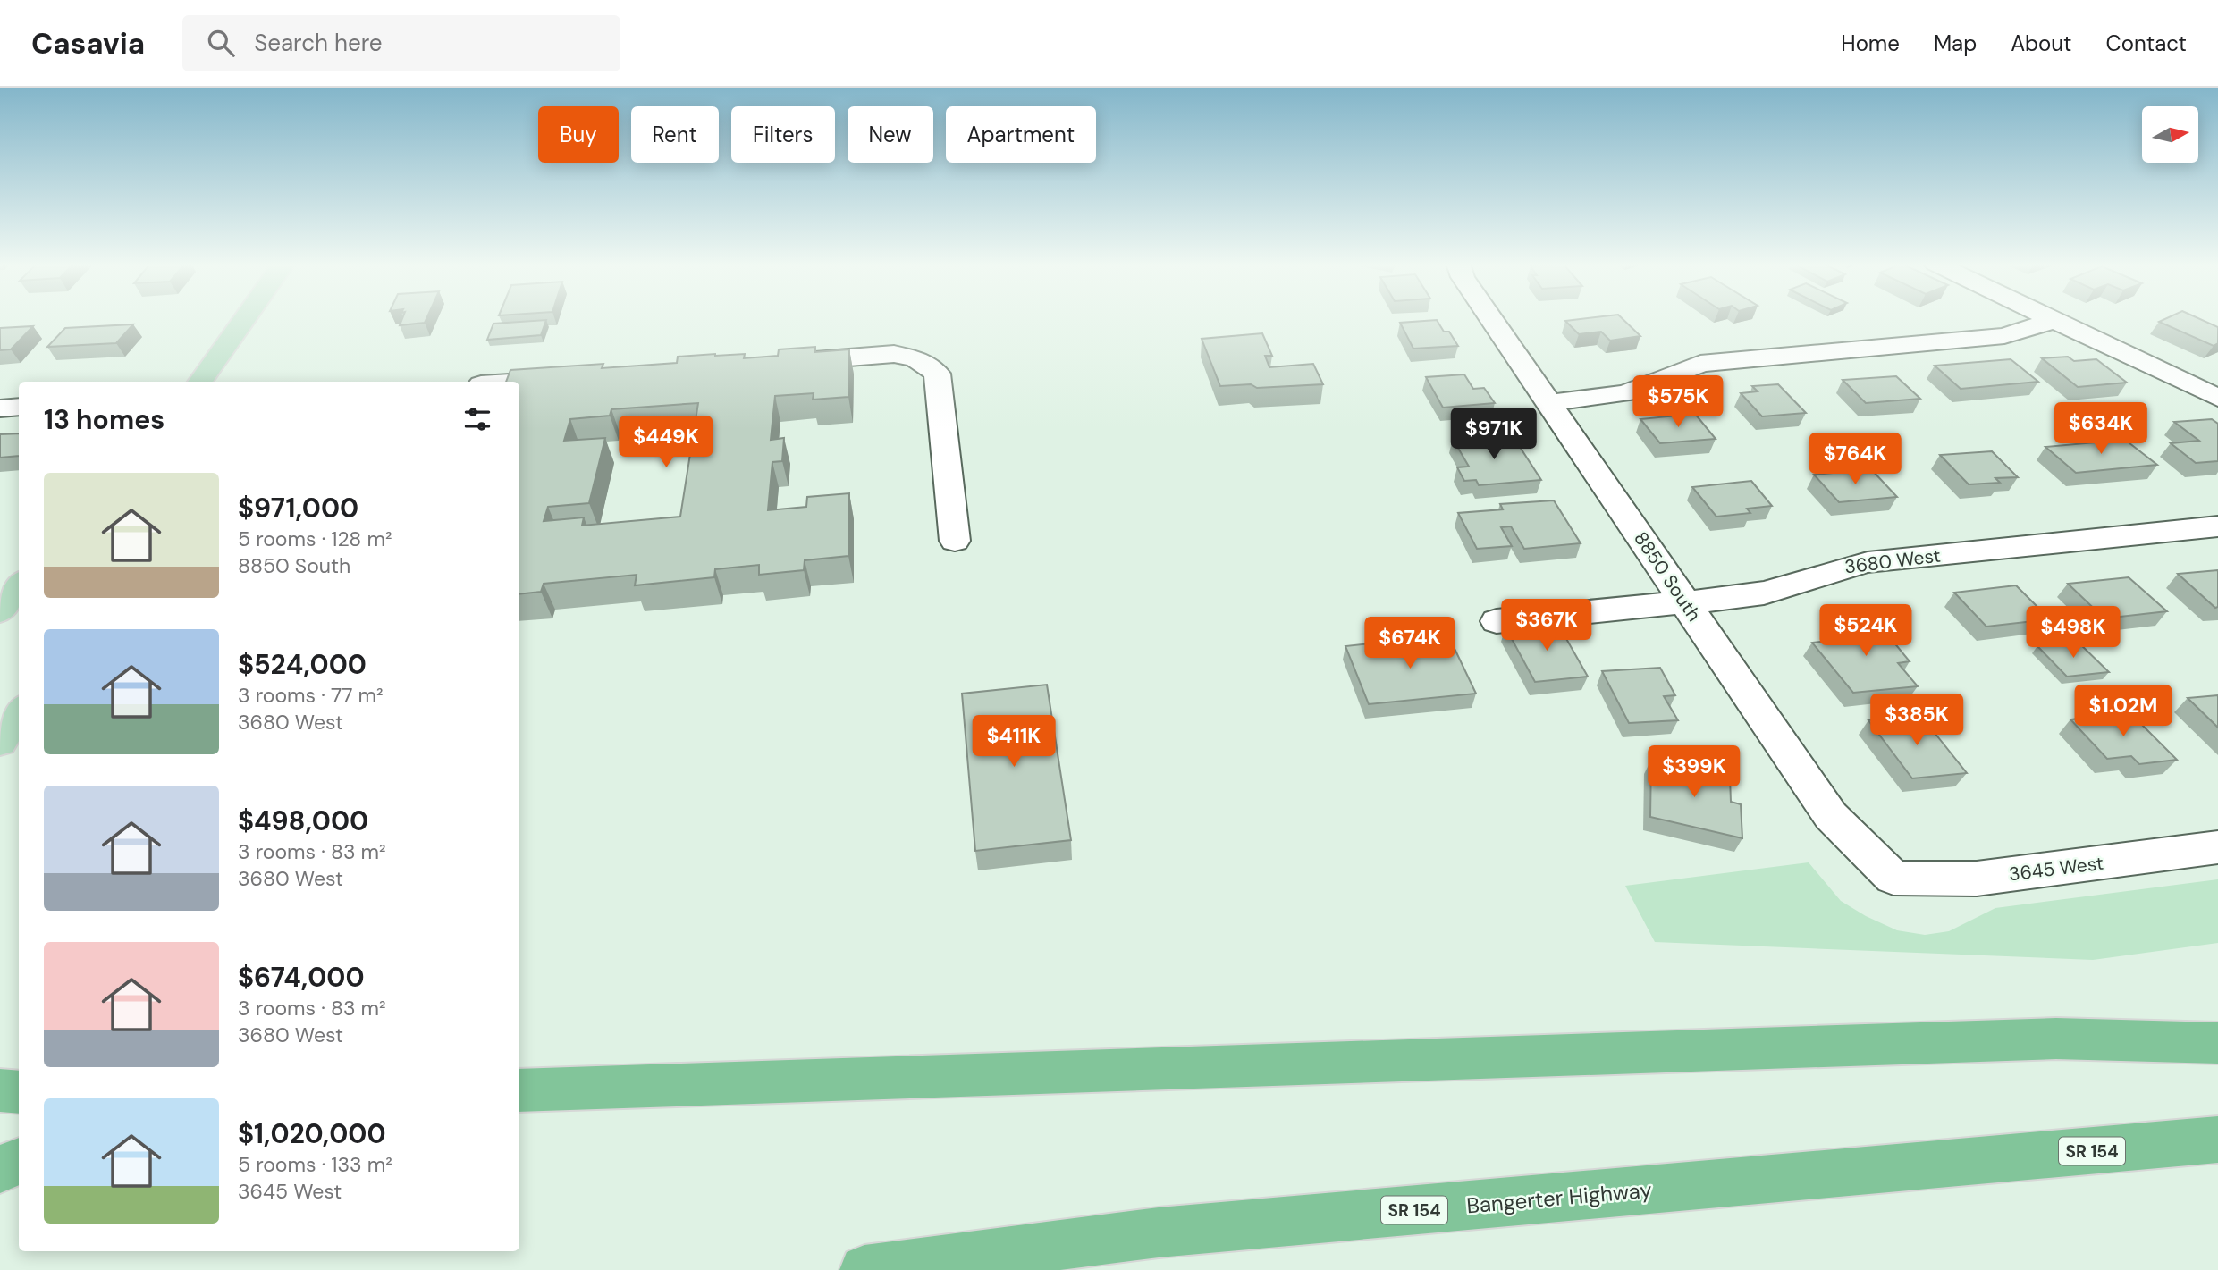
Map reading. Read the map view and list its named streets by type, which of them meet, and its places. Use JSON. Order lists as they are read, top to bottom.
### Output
{
  "streets": {
    "highway": ["SR 154", "Bangerter Highway"],
    "street": ["3680 West", "8850 South", "3645 West"]
  },
  "crossings": [
    ["3680 West", "8850 South"],
    ["8850 South", "3645 West"]
  ],
  "north": "right",
  "page": {
    "header": "Casavia",
    "search": "Search here",
    "nav": [
      "Home",
      "Map",
      "About",
      "Contact"
    ],
    "chip": [
      "Buy",
      "Rent",
      "Filters",
      "New",
      "Apartment"
    ],
    "price": [
      "$575K",
      "$634K",
      "$971K",
      "$449K",
      "$764K",
      "$367K",
      "$524K",
      "$498K",
      "$674K",
      "$1.02M",
      "$385K",
      "$411K",
      "$399K"
    ],
    "heading": "13 homes",
    "list": [
      {
        "name": "$971,000",
        "note": "5 rooms · 128 m² · 8850 South"
      },
      {
        "name": "$524,000",
        "note": "3 rooms · 77 m² · 3680 West"
      },
      {
        "name": "$498,000",
        "note": "3 rooms · 83 m² · 3680 West"
      },
      {
        "name": "$674,000",
        "note": "3 rooms · 83 m² · 3680 West"
      },
      {
        "name": "$1,020,000",
        "note": "5 rooms · 133 m² · 3645 West"
      }
    ]
  }
}
